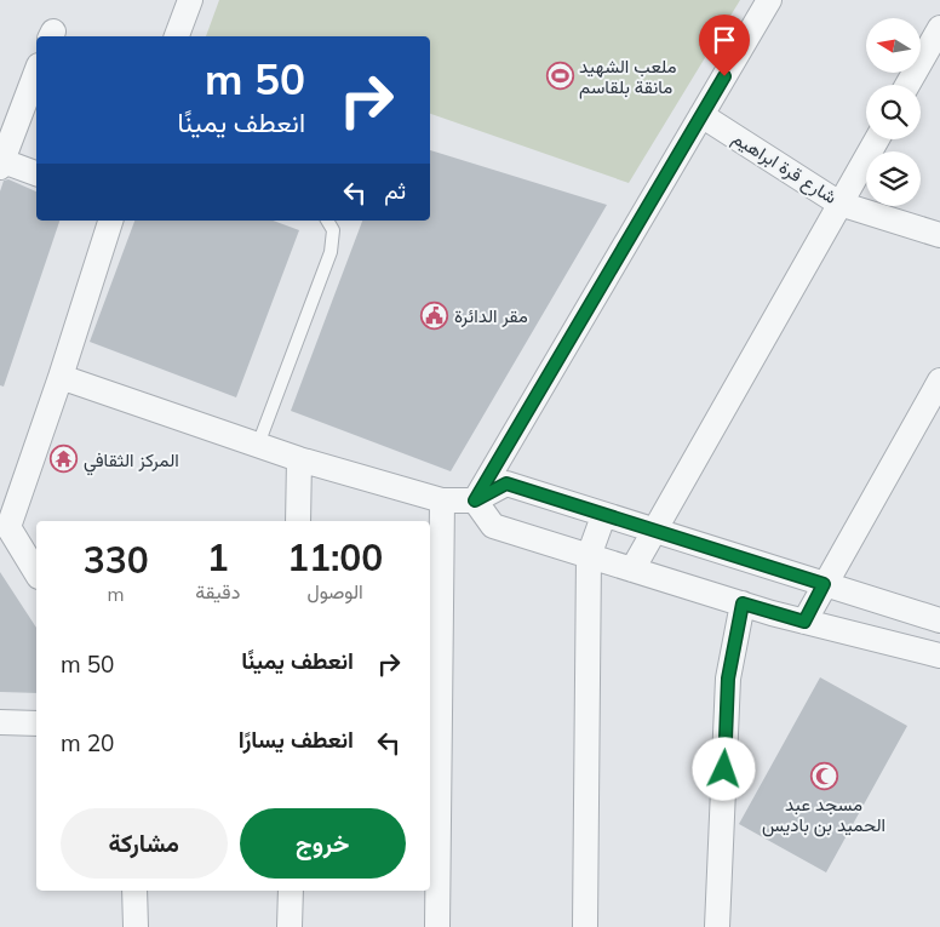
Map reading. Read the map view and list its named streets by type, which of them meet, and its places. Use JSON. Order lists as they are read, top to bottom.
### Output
{
  "streets": {
    "street": ["شارع قرة ابراهيم"]
  },
  "places": {
    "sports": ["ملعب الشهيد مانقة بلقاسم"],
    "public building": ["مقر الدائرة"],
    "temple": ["المركز الثقافي"],
    "mosque": ["مسجد عبد الحميد بن باديس"]
  },
  "north": "left",
  "page": {
    "turn": ["50 m", "انعطف يمينًا"],
    "then": "ثم",
    "eta": [
      "11:00",
      "الوصول",
      "1",
      "دقيقة",
      "330",
      "m"
    ],
    "list": [
      {
        "name": "انعطف يمينًا",
        "value": "50 m"
      },
      {
        "name": "انعطف يسارًا",
        "value": "20 m"
      }
    ],
    "buttons": ["خروج", "مشاركة"]
  }
}
